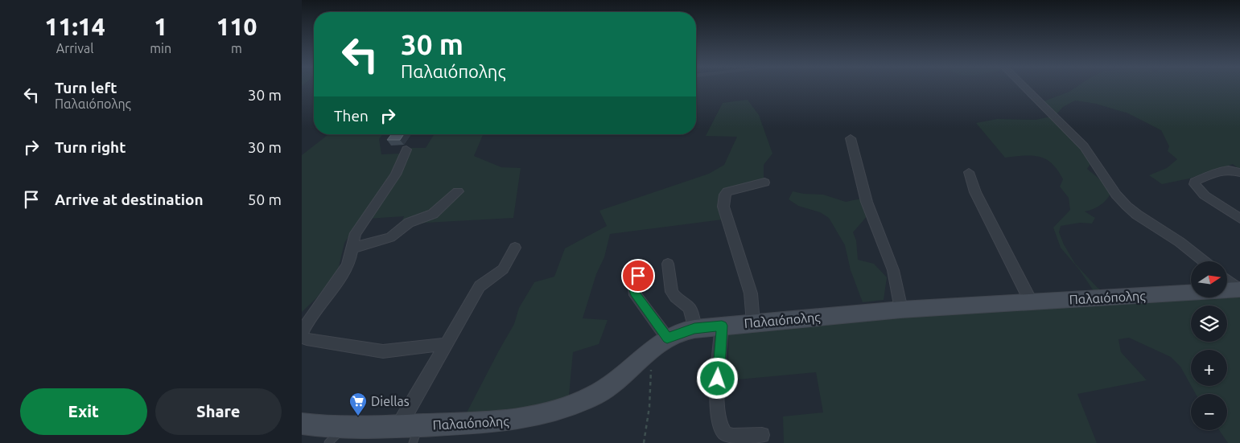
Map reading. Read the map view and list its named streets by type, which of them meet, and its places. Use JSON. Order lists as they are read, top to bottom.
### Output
{
  "streets": {
    "main road": ["Παλαιόπολης"]
  },
  "places": {
    "supermarket": ["Diellas"]
  },
  "north": "right",
  "page": {
    "eta": [
      "11:14",
      "Arrival",
      "1",
      "min",
      "110",
      "m"
    ],
    "turn": ["30 m", "Παλαιόπολης"],
    "list": [
      {
        "name": "Turn left",
        "note": "Παλαιόπολης",
        "value": "30 m"
      },
      {
        "name": "Turn right",
        "value": "30 m"
      },
      {
        "name": "Arrive at destination",
        "value": "50 m"
      }
    ],
    "then": "Then",
    "map_buttons": ["+", "−"],
    "buttons": ["Exit", "Share"]
  }
}
